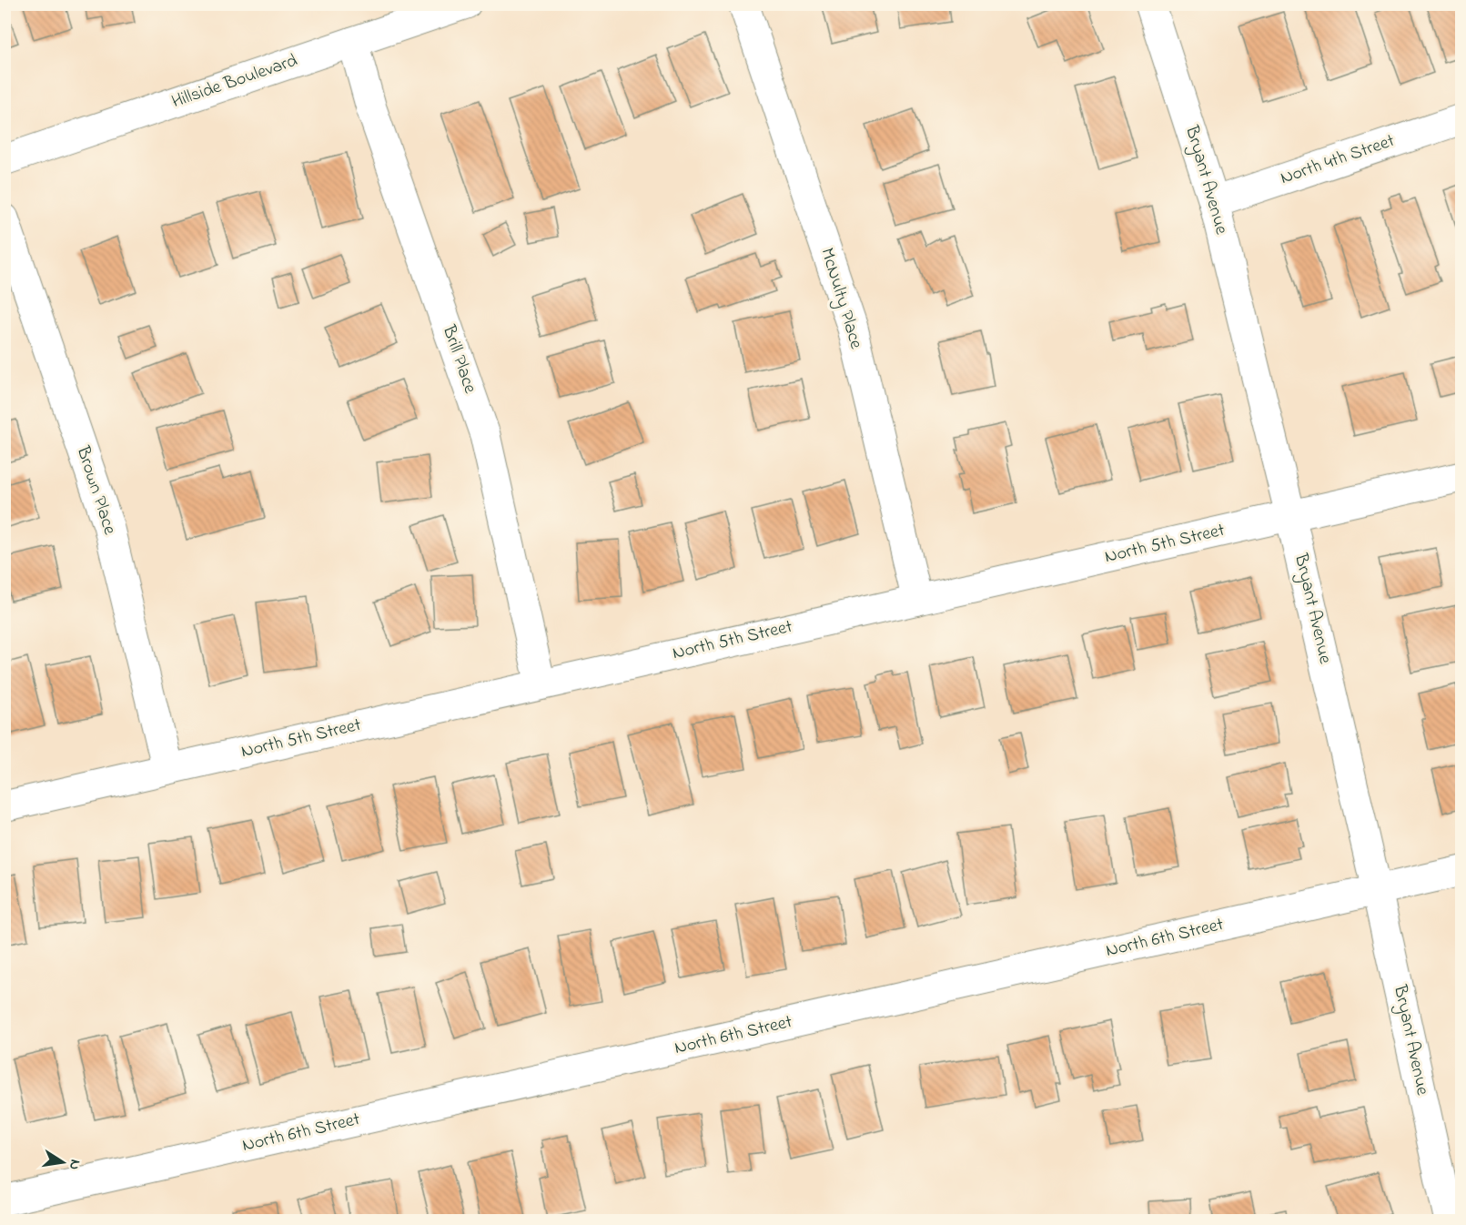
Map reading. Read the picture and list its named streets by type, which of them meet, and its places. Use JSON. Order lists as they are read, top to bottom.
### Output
{
  "streets": {
    "street": [
      "Hillside Boulevard",
      "North 4th Street",
      "Bryant Avenue",
      "McNulty Place",
      "Brill Place",
      "Brown Place",
      "North 5th Street",
      "North 6th Street"
    ]
  },
  "crossings": [
    ["Hillside Boulevard", "Brill Place"],
    ["North 4th Street", "Bryant Avenue"],
    ["Bryant Avenue", "North 5th Street"],
    ["Bryant Avenue", "North 6th Street"],
    ["McNulty Place", "North 5th Street"],
    ["Brill Place", "North 5th Street"],
    ["Brown Place", "North 5th Street"]
  ],
  "north": "right"
}
